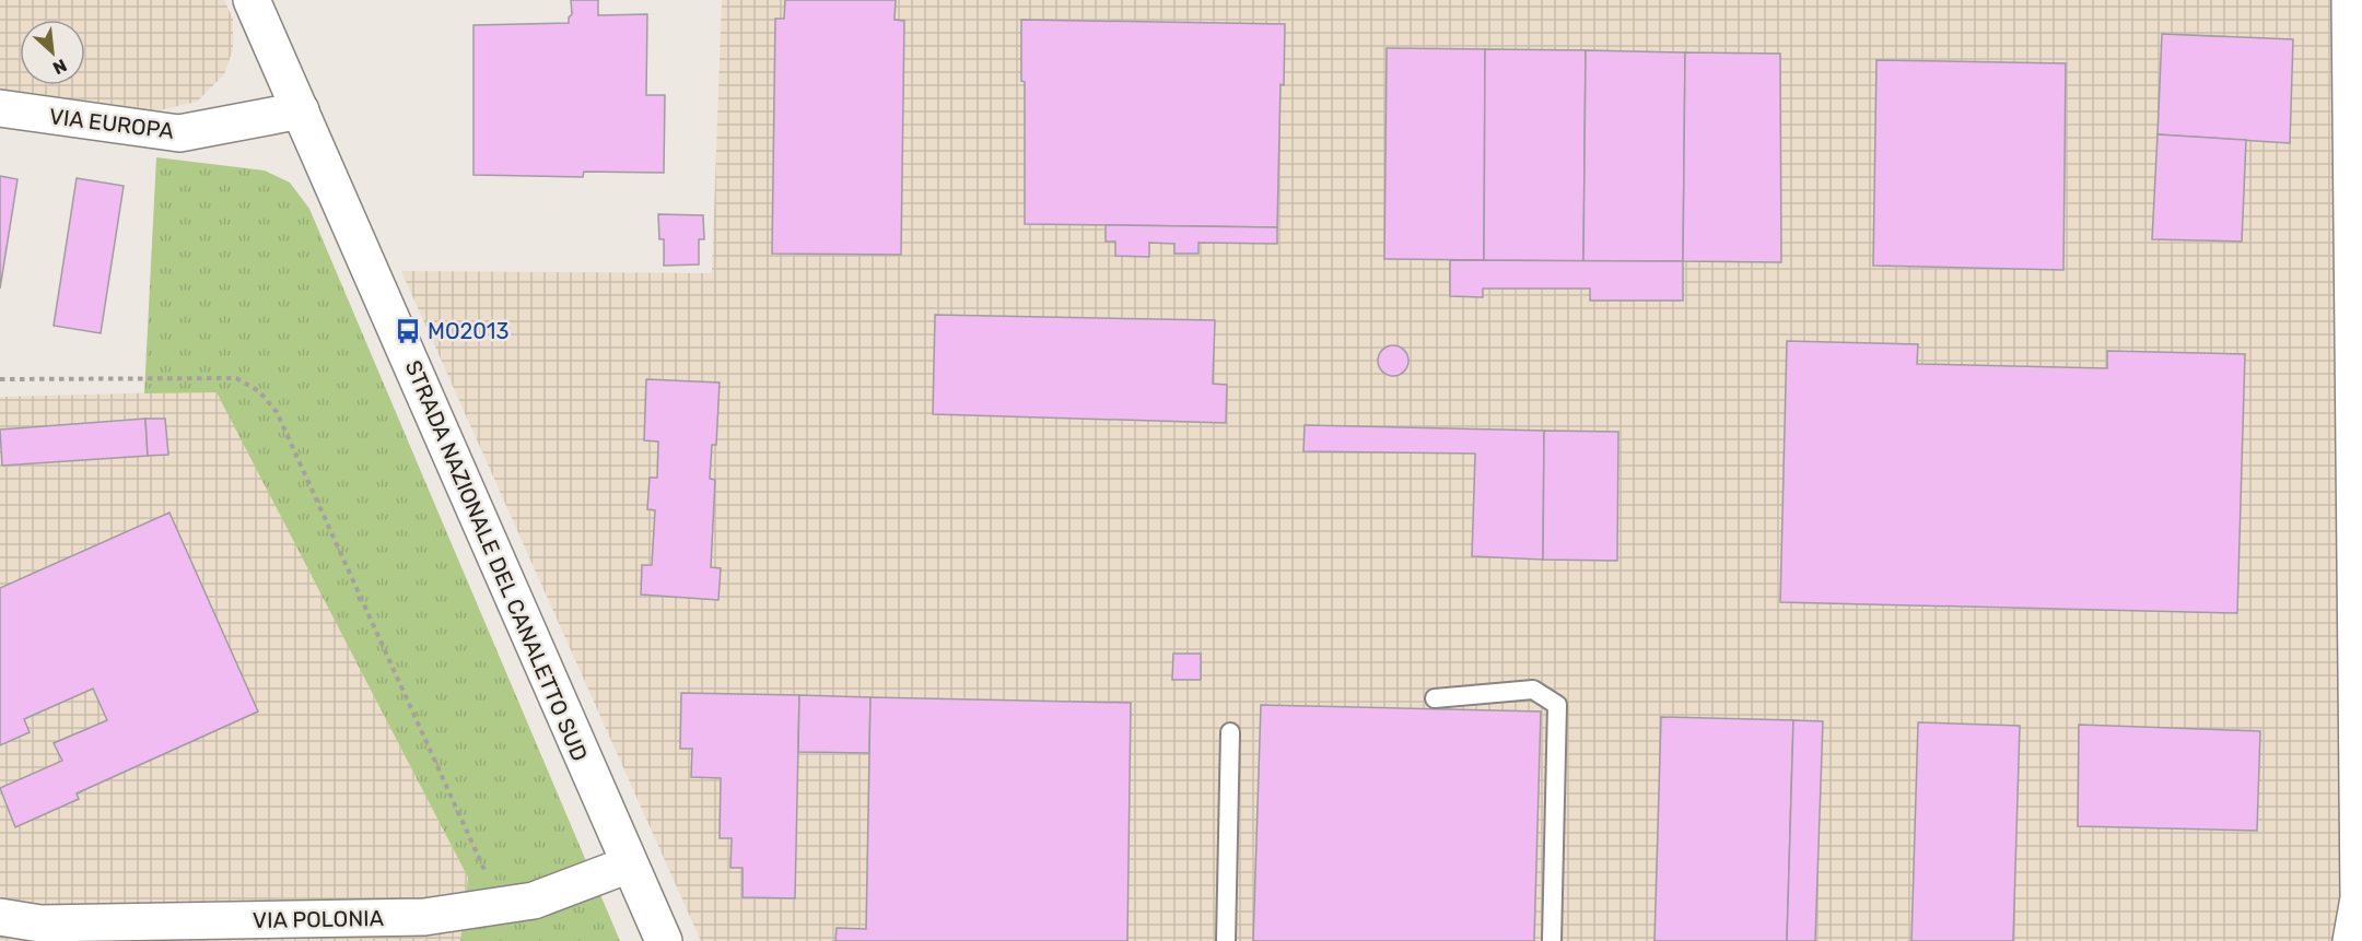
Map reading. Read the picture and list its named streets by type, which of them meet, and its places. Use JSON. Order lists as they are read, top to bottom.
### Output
{
  "streets": {
    "street": ["VIA EUROPA", "STRADA NAZIONALE DEL CANALETTO SUD", "VIA POLONIA"]
  },
  "crossings": [
    ["VIA EUROPA", "STRADA NAZIONALE DEL CANALETTO SUD"],
    ["STRADA NAZIONALE DEL CANALETTO SUD", "VIA POLONIA"]
  ],
  "places": {
    "bus stop": ["MO2013"]
  },
  "north": "bottom right"
}
